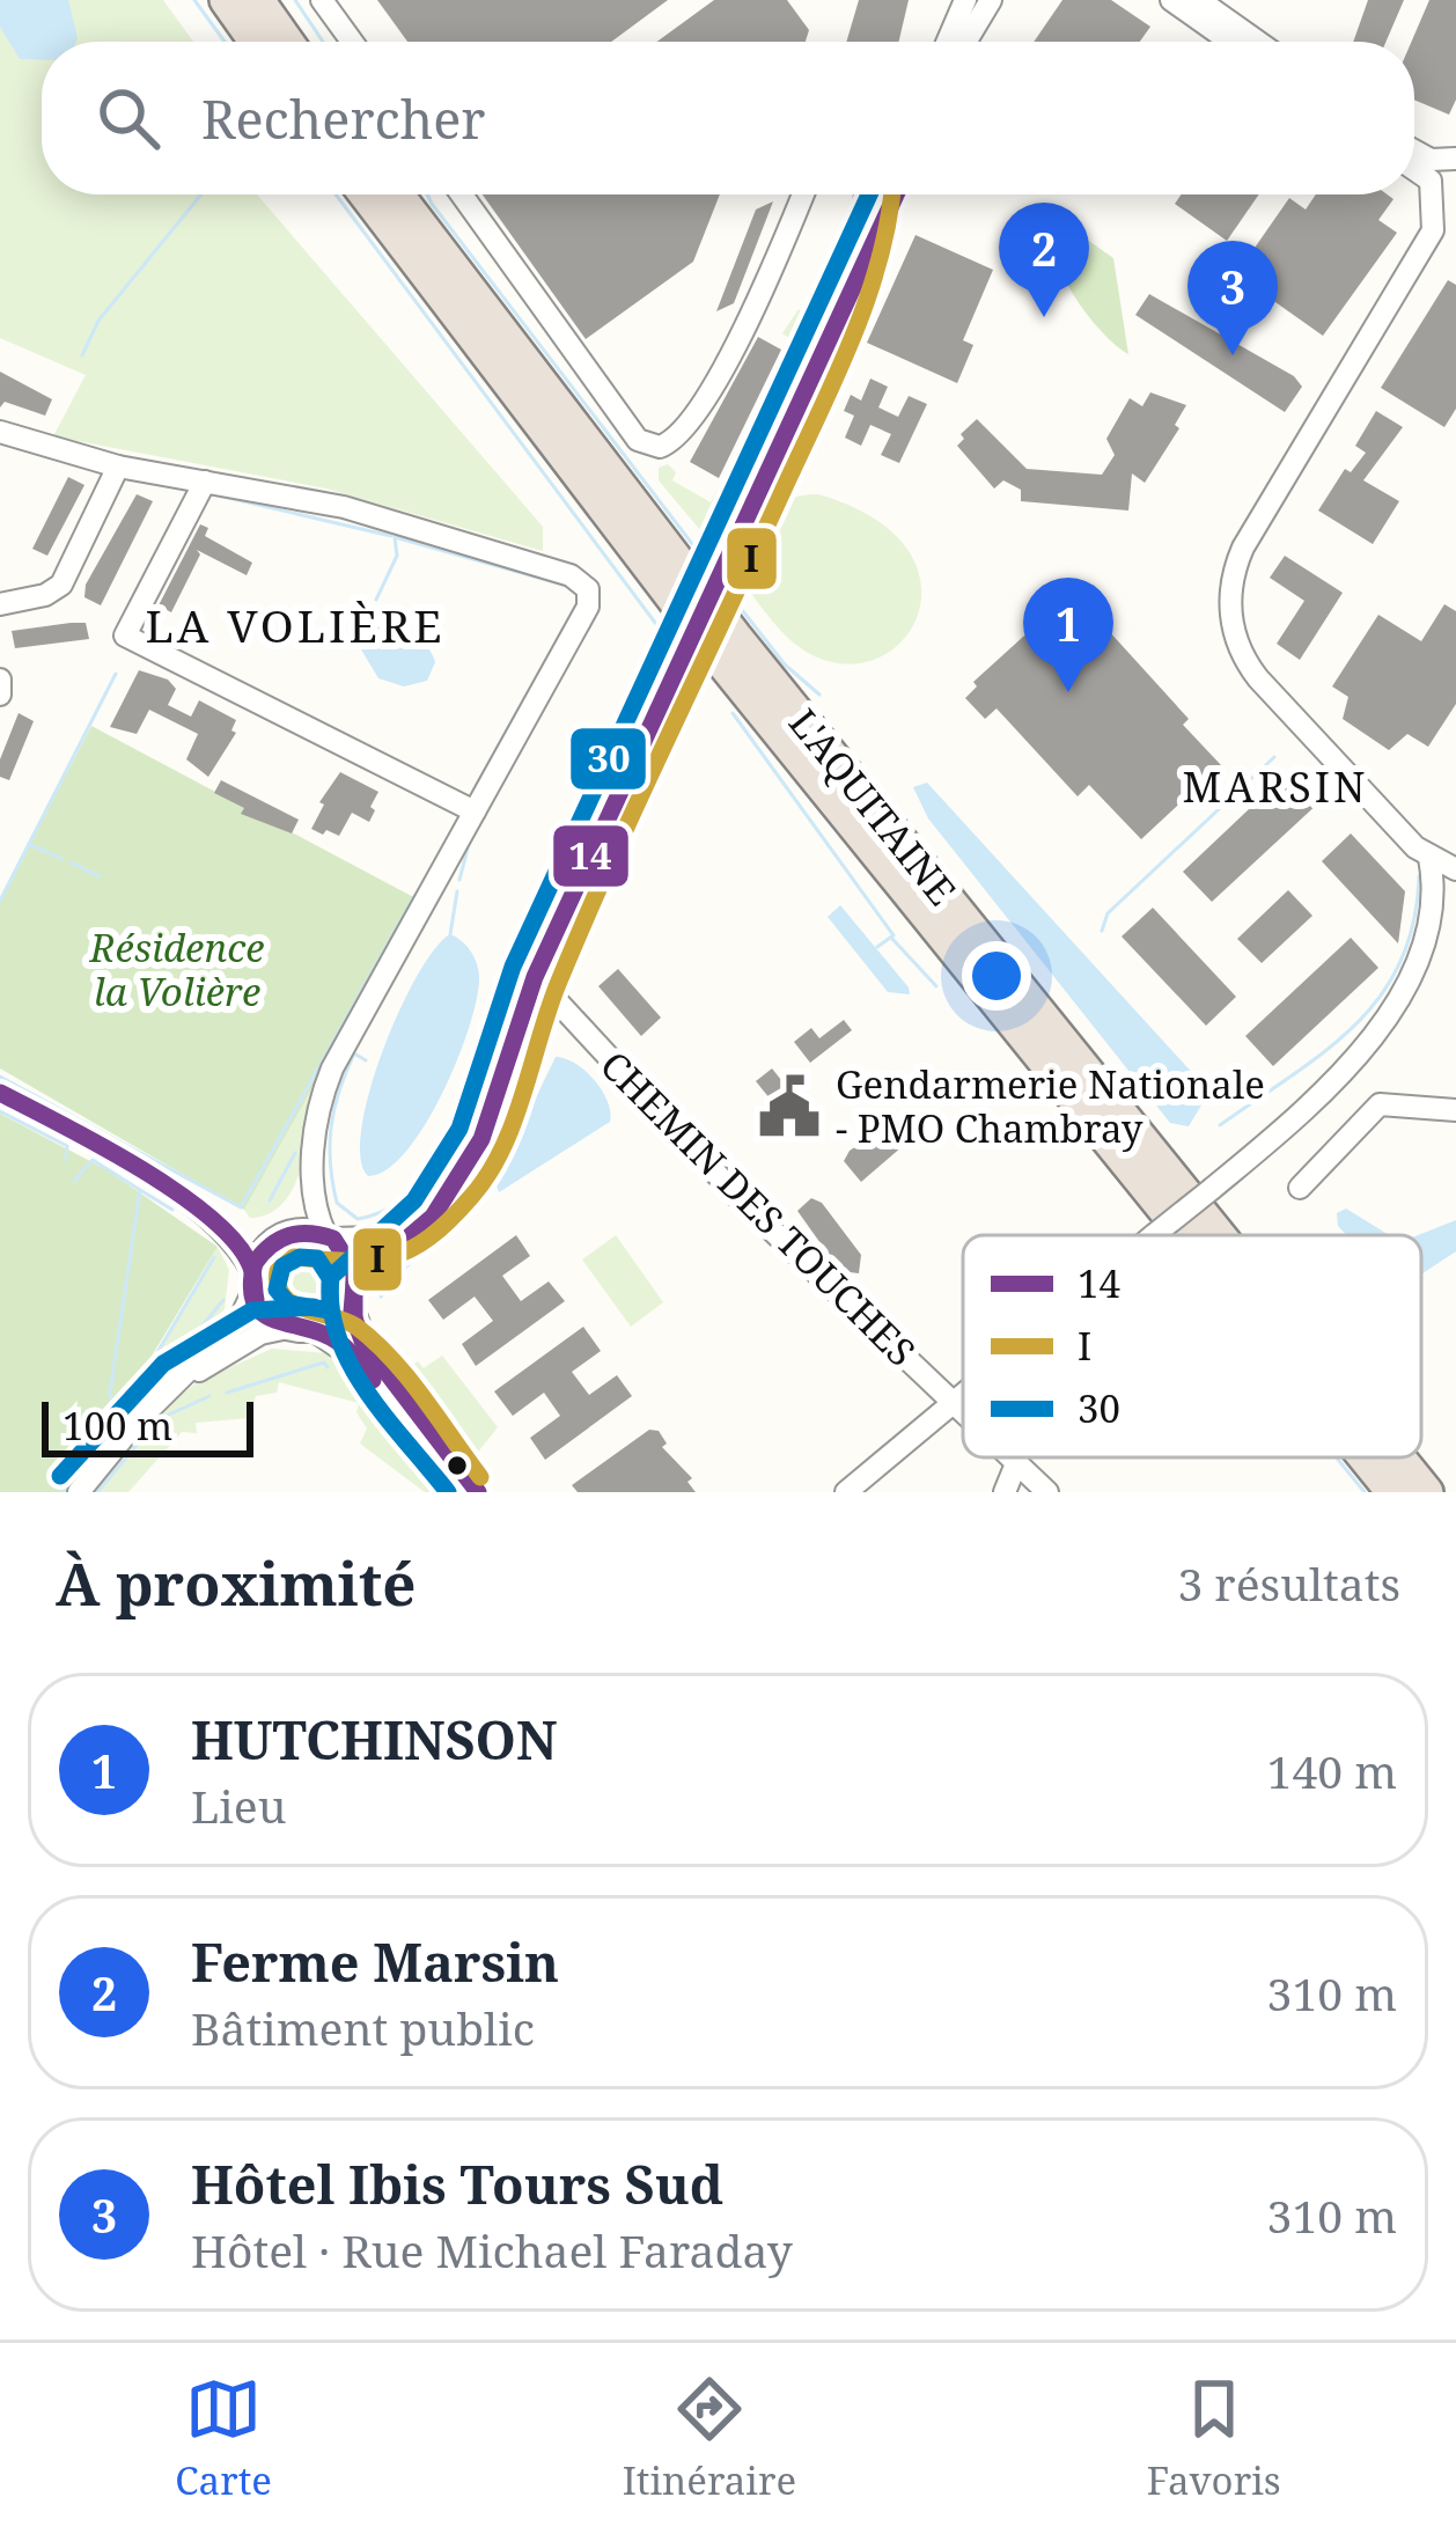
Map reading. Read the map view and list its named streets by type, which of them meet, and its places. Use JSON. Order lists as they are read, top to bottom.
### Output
{
  "streets": {
    "highway": ["L'AQUITAINE"],
    "street": ["CHEMIN DES TOUCHES"]
  },
  "districts": ["LA VOLIÈRE", "MARSIN"],
  "parks": ["Résidence la Volière"],
  "places": {
    "public building": ["Gendarmerie Nationale - PMO Chambray"]
  },
  "lines": ["transit line 14", "transit line I", "transit line 30"],
  "legend": ["14", "I", "30"],
  "scale_bar": "100 m",
  "page": {
    "search": "Rechercher",
    "pins": ["2", "3", "1"],
    "scale": "100 m",
    "heading": ["À proximité", "3 résultats"],
    "list": [
      {
        "mark": "1",
        "name": "HUTCHINSON",
        "note": "Lieu",
        "value": "140 m"
      },
      {
        "mark": "2",
        "name": "Ferme Marsin",
        "note": "Bâtiment public",
        "value": "310 m"
      },
      {
        "mark": "3",
        "name": "Hôtel Ibis Tours Sud",
        "note": "Hôtel · Rue Michael Faraday",
        "value": "310 m"
      }
    ],
    "nav": ["Carte", "Itinéraire", "Favoris"]
  }
}
